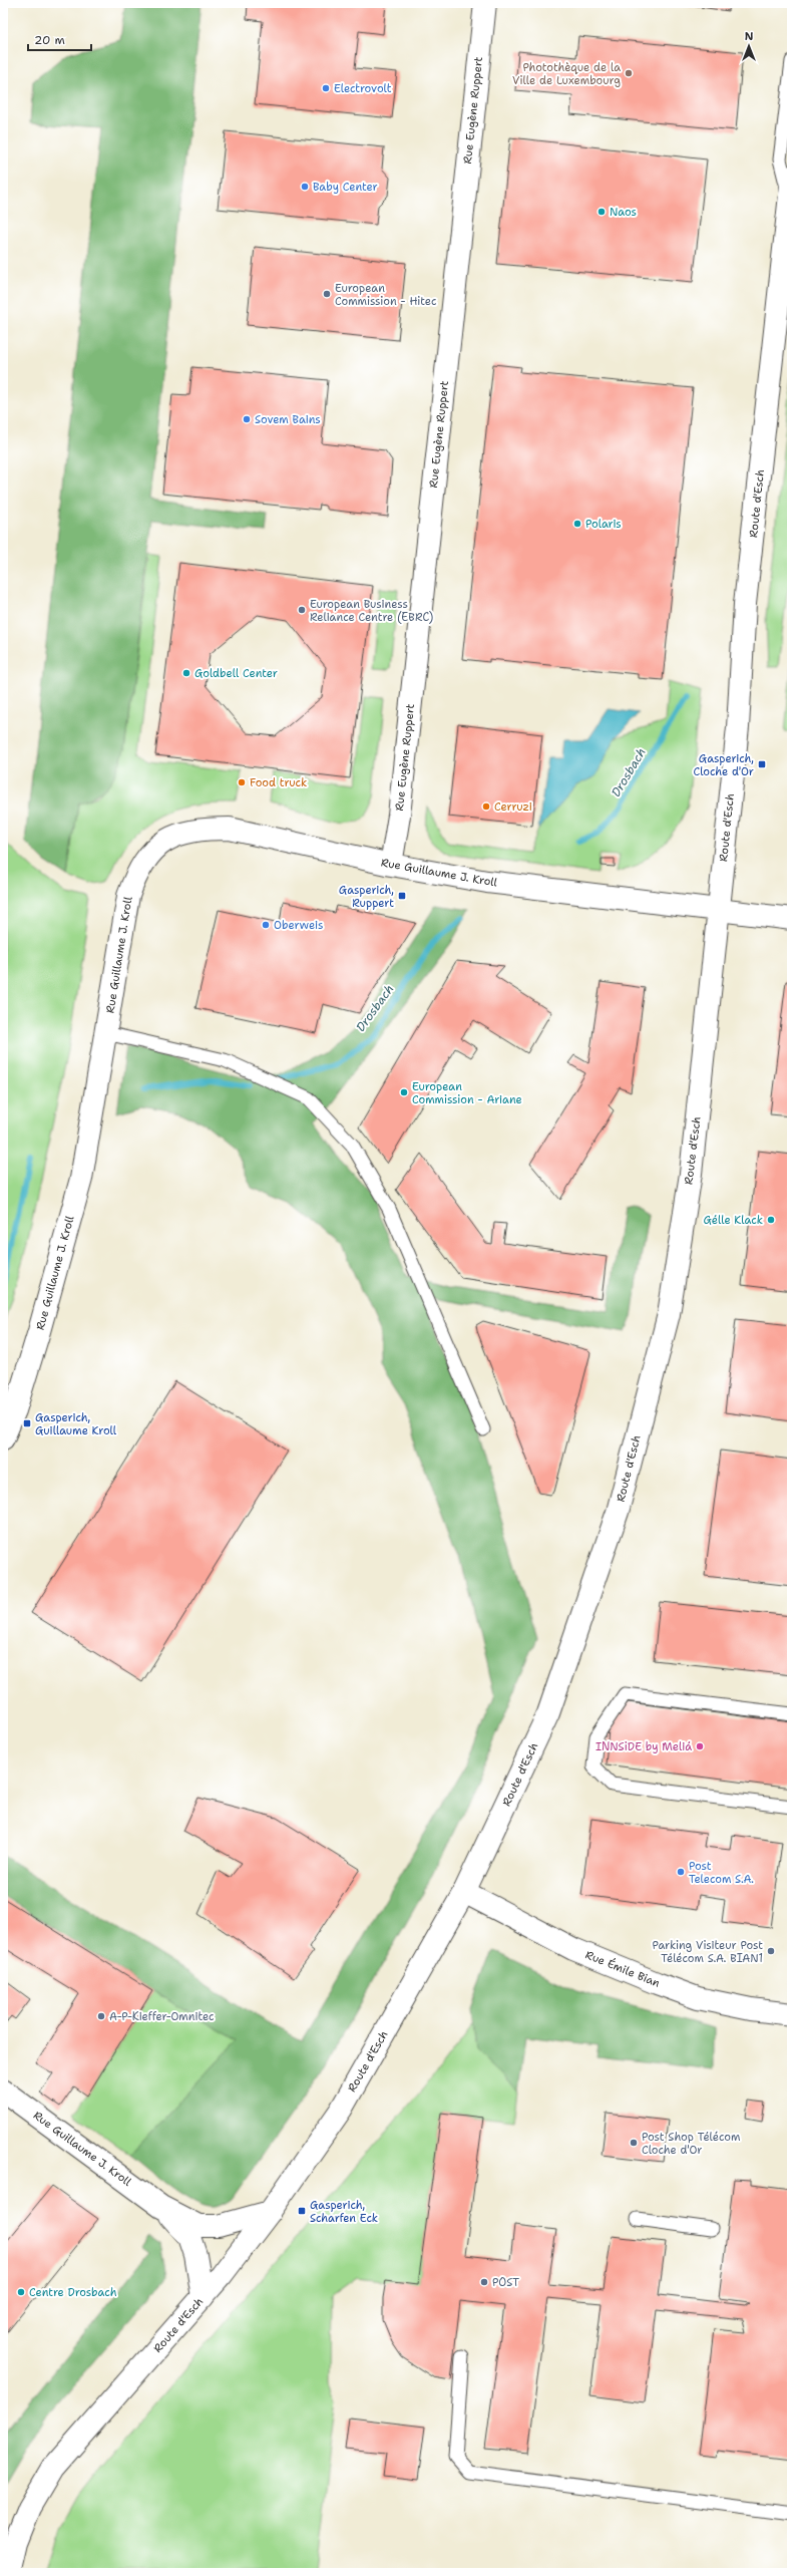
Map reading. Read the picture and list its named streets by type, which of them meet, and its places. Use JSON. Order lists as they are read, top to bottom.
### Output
{
  "streets": {
    "street": [
      "Rue Eugène Ruppert",
      "Route d'Esch",
      "Rue Guillaume J. Kroll",
      "Rue Émile Bian"
    ]
  },
  "crossings": [
    ["Rue Eugène Ruppert", "Rue Guillaume J. Kroll"],
    ["Route d'Esch", "Rue Guillaume J. Kroll"],
    ["Route d'Esch", "Rue Émile Bian"]
  ],
  "water": ["Drosbach"],
  "places": {
    "other": [
      "Photothèque de la Ville de Luxembourg",
      "Electrovolt",
      "Baby Center",
      "Naos",
      "European Commission - Hitec",
      "Sovem Bains",
      "Polaris",
      "European Business Reliance Centre (EBRC)",
      "Goldbell Center",
      "Food truck",
      "Cerruzi",
      "Oberweis",
      "European Commission - Ariane",
      "Gélle Klack",
      "INNSiDE by Meliá",
      "Post Telecom S.A.",
      "Parking Visiteur Post Télécom S.A. BIAN1",
      "A-P-Kieffer-Omnitec",
      "Post Shop Télécom Cloche d'Or",
      "POST",
      "Centre Drosbach"
    ],
    "transit": [
      "Gasperich, Cloche d'Or",
      "Gasperich, Ruppert",
      "Gasperich, Guillaume Kroll",
      "Gasperich, Scharfen Eck"
    ]
  },
  "scale_bar": "20 m",
  "north": "top"
}
